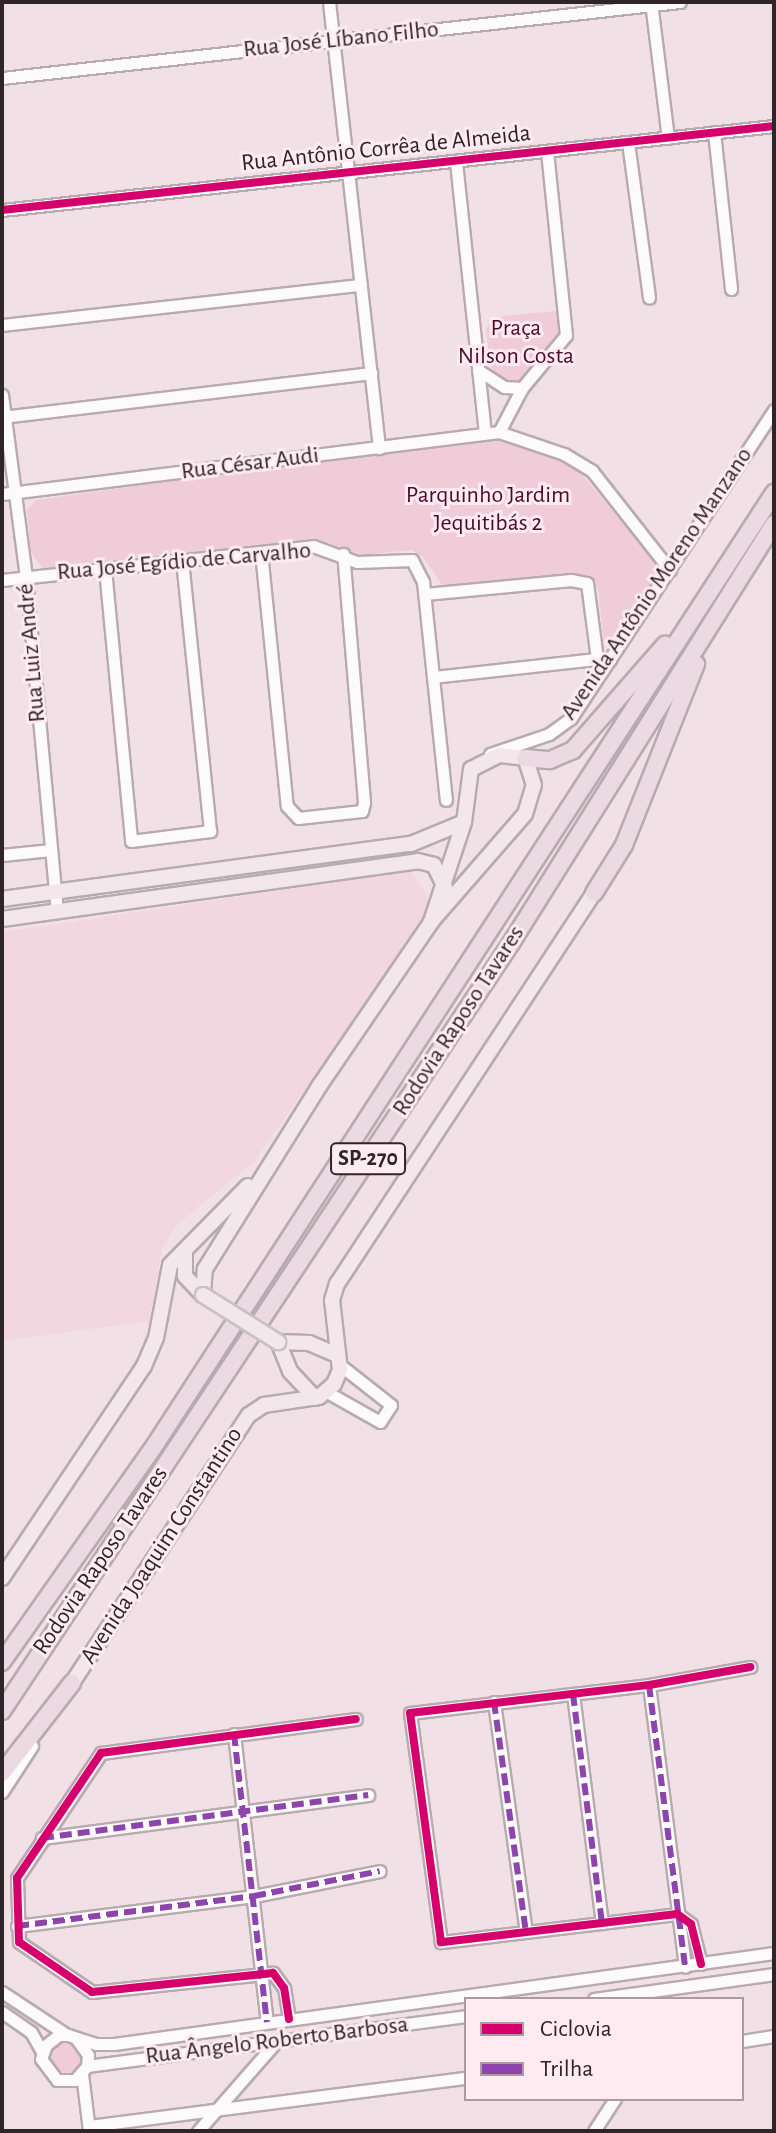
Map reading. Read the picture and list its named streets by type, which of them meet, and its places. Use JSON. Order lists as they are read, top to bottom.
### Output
{
  "streets": {
    "highway": ["Rodovia Raposo Tavares", "SP-270"],
    "main road": ["Avenida Joaquim Constantino"],
    "street": [
      "Rua José Líbano Filho",
      "Rua Antônio Corrêa de Almeida",
      "Rua César Audi",
      "Rua José Egídio de Carvalho",
      "Avenida Antônio Moreno Manzano",
      "Rua Luiz André",
      "Rua Ângelo Roberto Barbosa"
    ]
  },
  "crossings": [
    ["Rua César Audi", "Avenida Antônio Moreno Manzano"],
    ["Rua César Audi", "Rua Luiz André"],
    ["Rua José Egídio de Carvalho", "Rua Luiz André"]
  ],
  "parks": ["Praça Nilson Costa", "Parquinho Jardim Jequitibás 2"],
  "legend": ["Ciclovia", "Trilha"]
}
